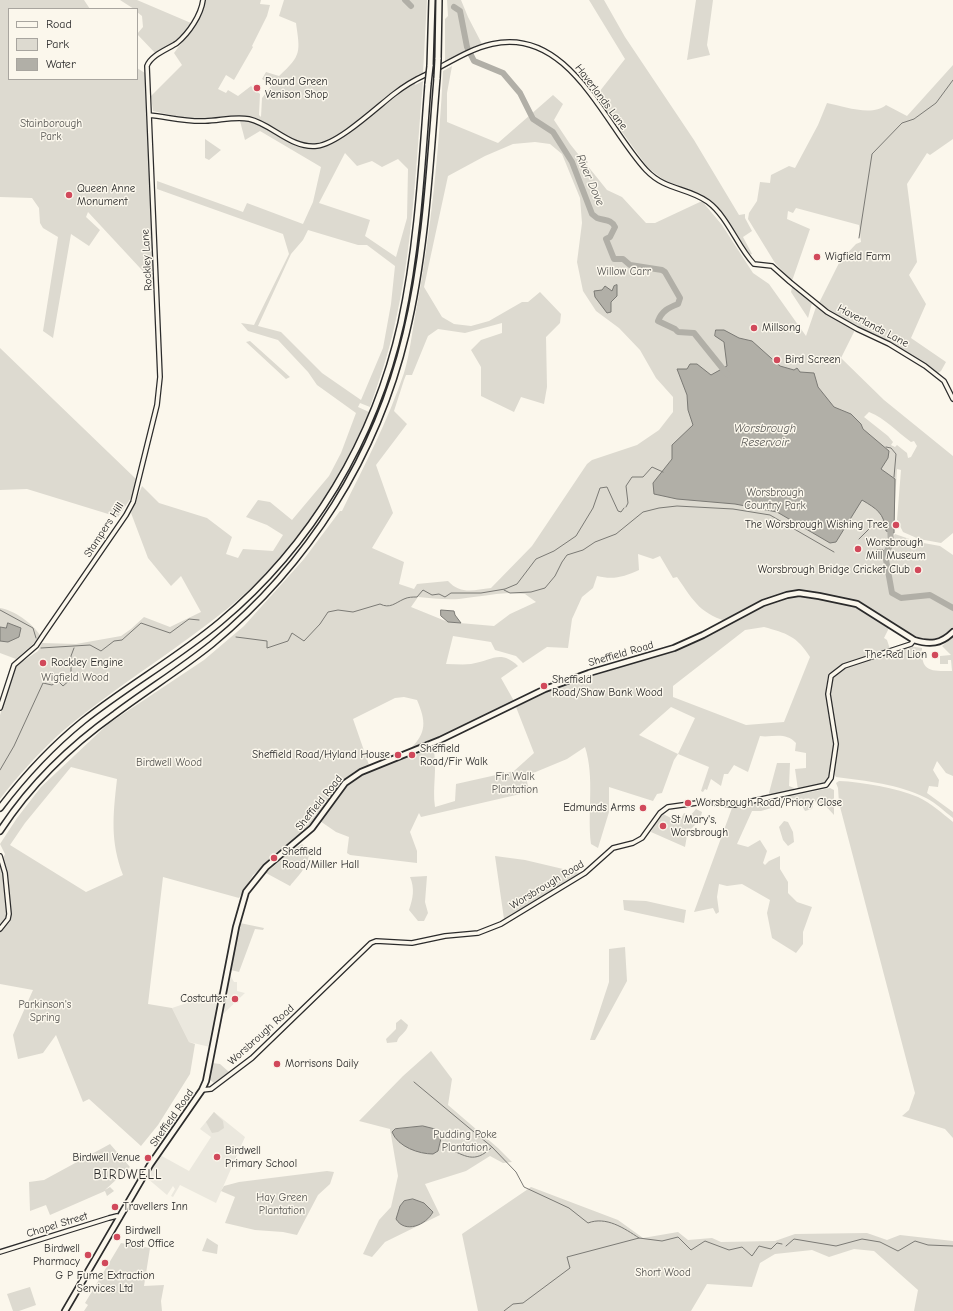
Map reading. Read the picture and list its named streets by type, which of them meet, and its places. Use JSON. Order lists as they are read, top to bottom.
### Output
{
  "streets": {
    "highway": ["Sheffield Road"],
    "street": [
      "Haverlands Lane",
      "Rockley Lane",
      "Stampers Hill",
      "Worsbrough Road",
      "Chapel Street"
    ]
  },
  "crossings": [
    ["Haverlands Lane", "Rockley Lane"],
    ["Rockley Lane", "Stampers Hill"],
    ["Sheffield Road", "Worsbrough Road"],
    ["Sheffield Road", "Chapel Street"]
  ],
  "districts": ["BIRDWELL"],
  "water": ["River Dove", "Worsbrough Reservoir"],
  "parks": [
    "Stainborough Park",
    "Willow Carr",
    "Worsbrough Country Park",
    "Wigfield Wood",
    "Birdwell Wood",
    "Fir Walk Plantation",
    "Parkinson's Spring",
    "Pudding Poke Plantation",
    "Hay Green Plantation",
    "Short Wood"
  ],
  "places": [
    "Round Green Venison Shop",
    "Queen Anne Monument",
    "Wigfield Farm",
    "Millsong",
    "Bird Screen",
    "The Worsbrough Wishing Tree",
    "Worsbrough Mill Museum",
    "Worsbrough Bridge Cricket Club",
    "The Red Lion",
    "Rockley Engine",
    "Sheffield Road/Shaw Bank Wood",
    "Sheffield Road/Hyland House",
    "Sheffield Road/Fir Walk",
    "Worsbrough Road/Priory Close",
    "Edmunds Arms",
    "St Mary's, Worsbrough",
    "Sheffield Road/Miller Hall",
    "Costcutter",
    "Morrisons Daily",
    "Birdwell Primary School",
    "Birdwell Venue",
    "Travellers Inn",
    "Birdwell Post Office",
    "Birdwell Pharmacy",
    "G P Fume Extraction Services Ltd"
  ],
  "legend": ["Road", "Park", "Water"]
}
